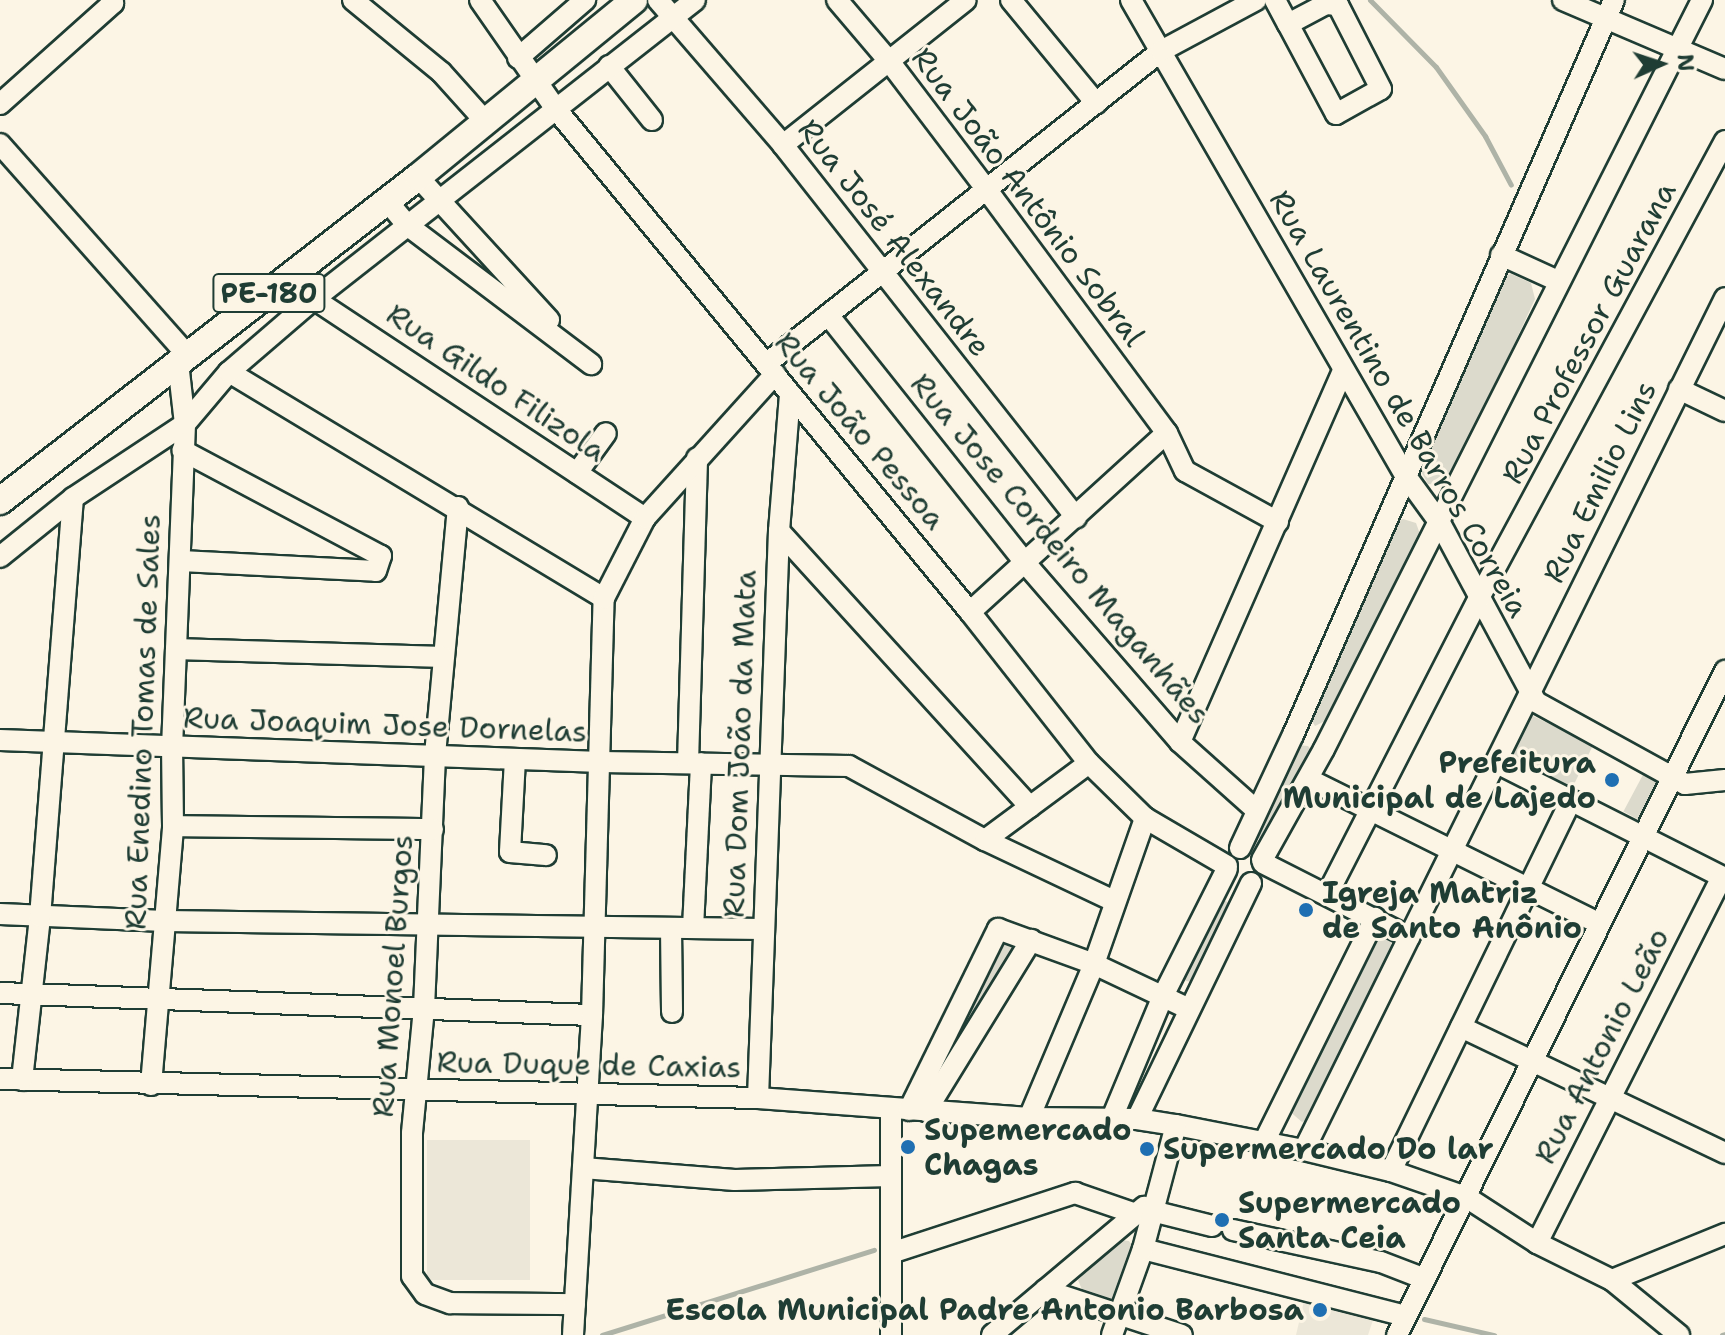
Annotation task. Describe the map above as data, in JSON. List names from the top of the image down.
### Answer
{
  "streets": {
    "main road": ["PE-180"],
    "street": [
      "Rua João Antônio Sobral",
      "Rua José Alexandre",
      "Rua Professor Guarana",
      "Rua Gildo Filizola",
      "Rua Laurentino de Barros Correia",
      "Rua João Pessoa",
      "Rua Emilio Lins",
      "Rua Jose Cordeiro Maganhães",
      "Rua Enedino Tomas de Sales",
      "Rua Joaquim Jose Dornelas",
      "Rua Dom João da Mata",
      "Rua Monoel Burgos",
      "Rua Antonio Leão",
      "Rua Duque de Caxias"
    ]
  },
  "crossings": [
    ["PE-180", "Rua João Pessoa"],
    ["PE-180", "Rua Enedino Tomas de Sales"],
    ["Rua Professor Guarana", "Rua Laurentino de Barros Correia"],
    ["Rua Laurentino de Barros Correia", "Rua Emilio Lins"],
    ["Rua João Pessoa", "Rua Dom João da Mata"],
    ["Rua Emilio Lins", "Rua Duque de Caxias"],
    ["Rua Enedino Tomas de Sales", "Rua Joaquim Jose Dornelas"],
    ["Rua Enedino Tomas de Sales", "Rua Duque de Caxias"],
    ["Rua Joaquim Jose Dornelas", "Rua Dom João da Mata"],
    ["Rua Joaquim Jose Dornelas", "Rua Monoel Burgos"],
    ["Rua Dom João da Mata", "Rua Duque de Caxias"],
    ["Rua Monoel Burgos", "Rua Duque de Caxias"],
    ["Rua Antonio Leão", "Rua Duque de Caxias"]
  ],
  "places": [
    "Prefeitura Municipal de Lajedo",
    "Igreja Matriz de Santo Anônio",
    "Supemercado Chagas",
    "Supermercado Do lar",
    "Supermercado Santa Ceia",
    "Escola Municipal Padre Antonio Barbosa"
  ],
  "north": "right"
}
